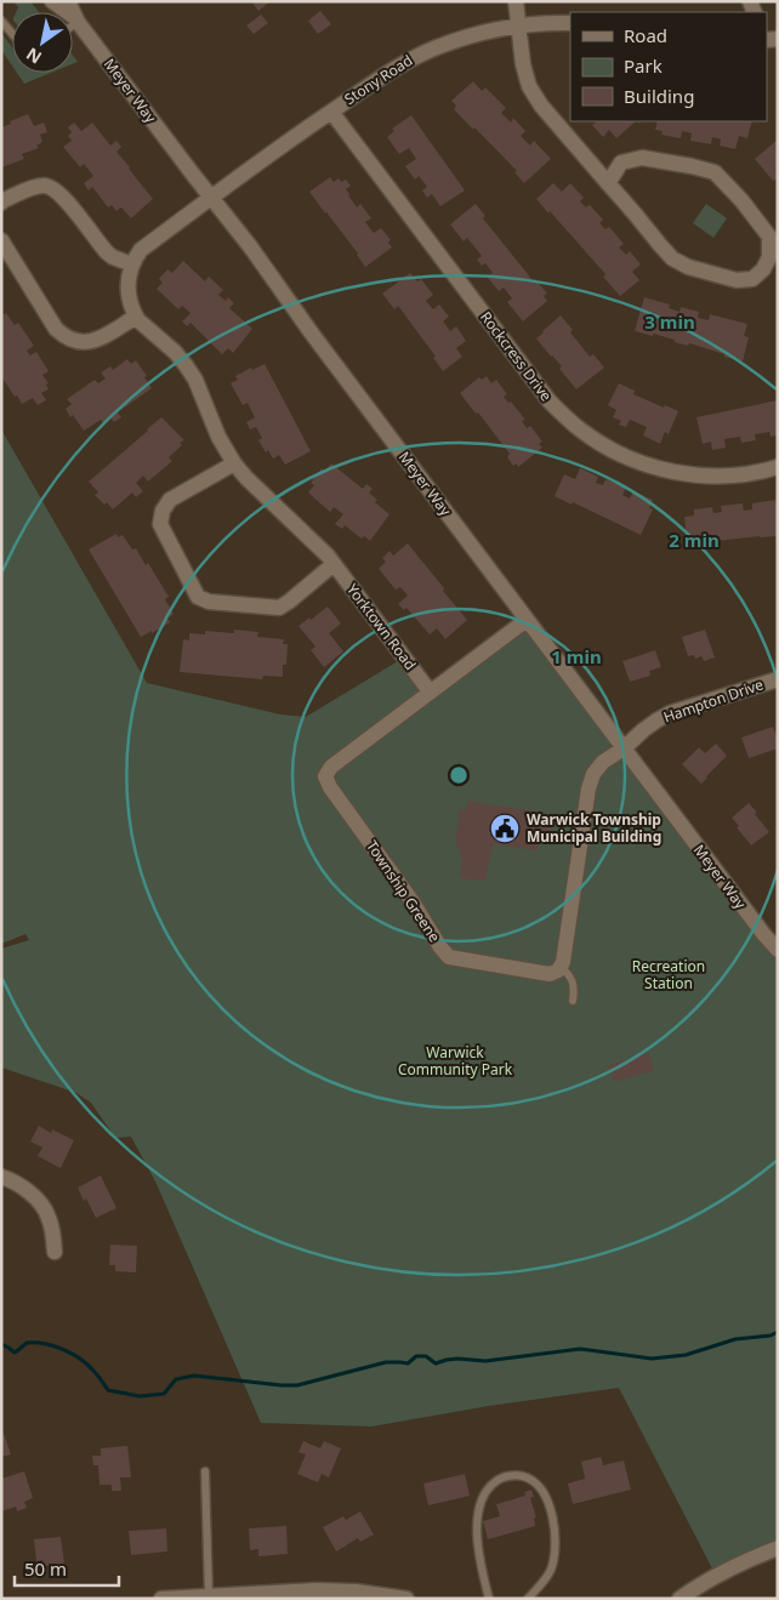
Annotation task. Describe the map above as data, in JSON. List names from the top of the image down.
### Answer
{
  "streets": {
    "street": [
      "Stony Road",
      "Meyer Way",
      "Rockcress Drive",
      "Yorktown Road",
      "Hampton Drive",
      "Township Greene"
    ]
  },
  "crossings": [
    ["Stony Road", "Meyer Way"],
    ["Stony Road", "Rockcress Drive"],
    ["Meyer Way", "Hampton Drive"],
    ["Meyer Way", "Township Greene"],
    ["Yorktown Road", "Township Greene"]
  ],
  "parks": ["Recreation Station", "Warwick Community Park"],
  "places": {
    "public building": ["Warwick Township Municipal Building"]
  },
  "legend": ["Road", "Park", "Building"],
  "scale_bar": "50 m",
  "north": "bottom left",
  "rings": ["3 min", "2 min", "1 min"]
}
